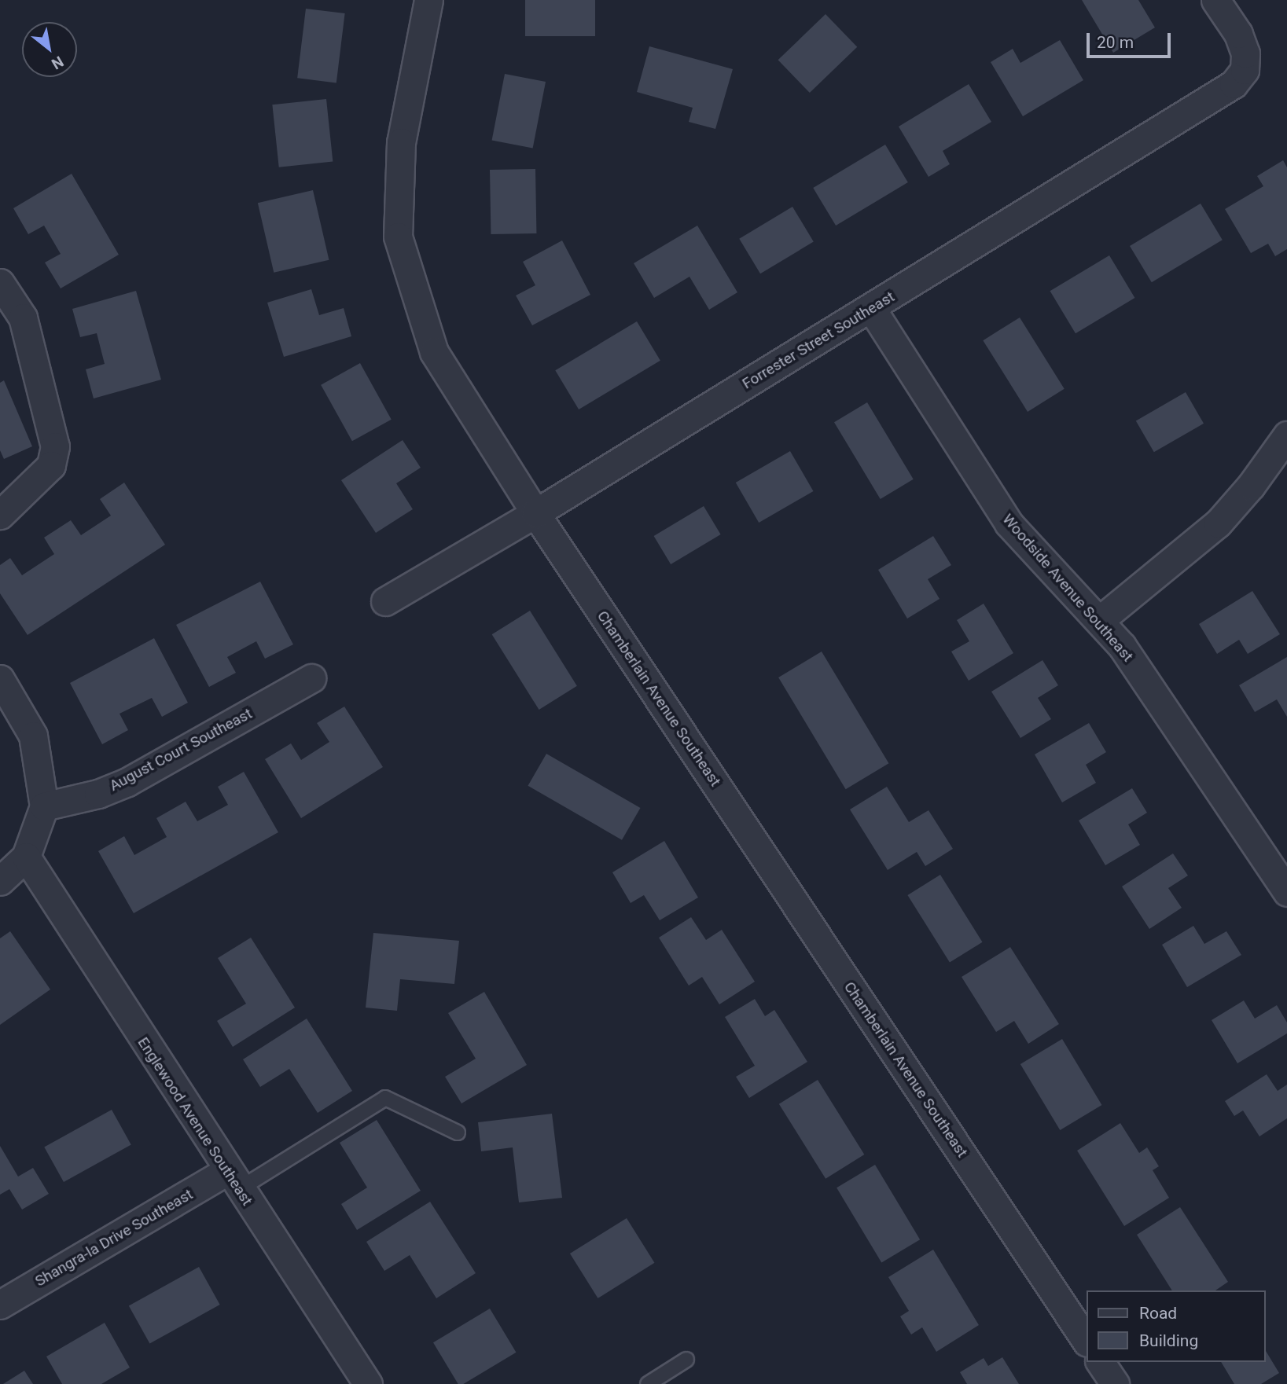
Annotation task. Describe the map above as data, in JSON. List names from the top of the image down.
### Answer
{
  "streets": {
    "street": [
      "Forrester Street Southeast",
      "Woodside Avenue Southeast",
      "Chamberlain Avenue Southeast",
      "August Court Southeast",
      "Englewood Avenue Southeast",
      "Shangra-la Drive Southeast"
    ]
  },
  "crossings": [
    ["Forrester Street Southeast", "Woodside Avenue Southeast"],
    ["Forrester Street Southeast", "Chamberlain Avenue Southeast"],
    ["Englewood Avenue Southeast", "Shangra-la Drive Southeast"]
  ],
  "legend": ["Road", "Building"],
  "scale_bar": "20 m",
  "north": "bottom right"
}
